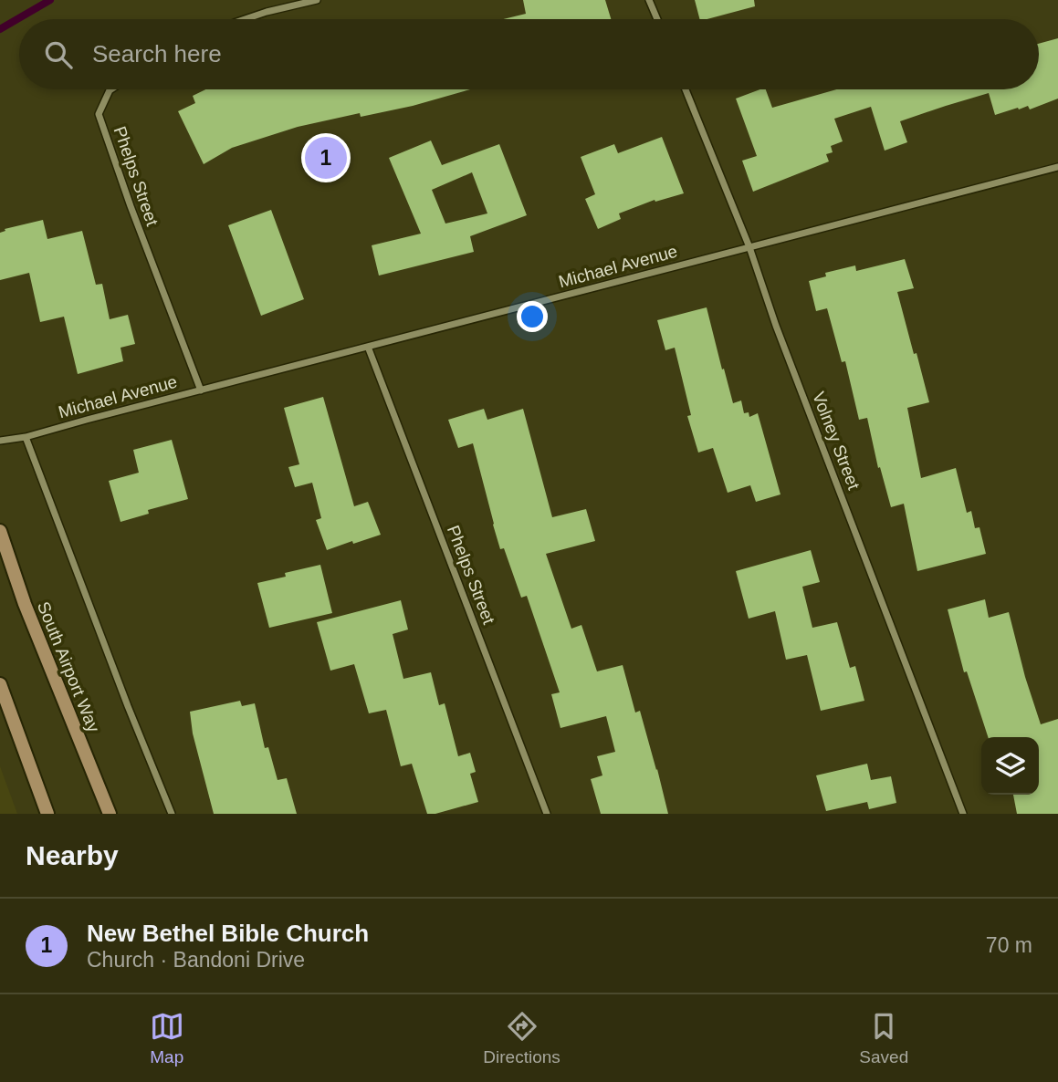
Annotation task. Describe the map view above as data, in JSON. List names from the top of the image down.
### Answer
{
  "streets": {
    "main road": ["South Airport Way"],
    "street": ["Phelps Street", "Michael Avenue", "Volney Street"]
  },
  "crossings": [
    ["Phelps Street", "Michael Avenue"],
    ["Michael Avenue", "Volney Street"]
  ],
  "page": {
    "search": "Search here",
    "pins": "1",
    "heading": "Nearby",
    "list": [
      {
        "mark": "1",
        "name": "New Bethel Bible Church",
        "note": "Church · Bandoni Drive",
        "value": "70 m"
      }
    ],
    "nav": ["Map", "Directions", "Saved"]
  }
}
